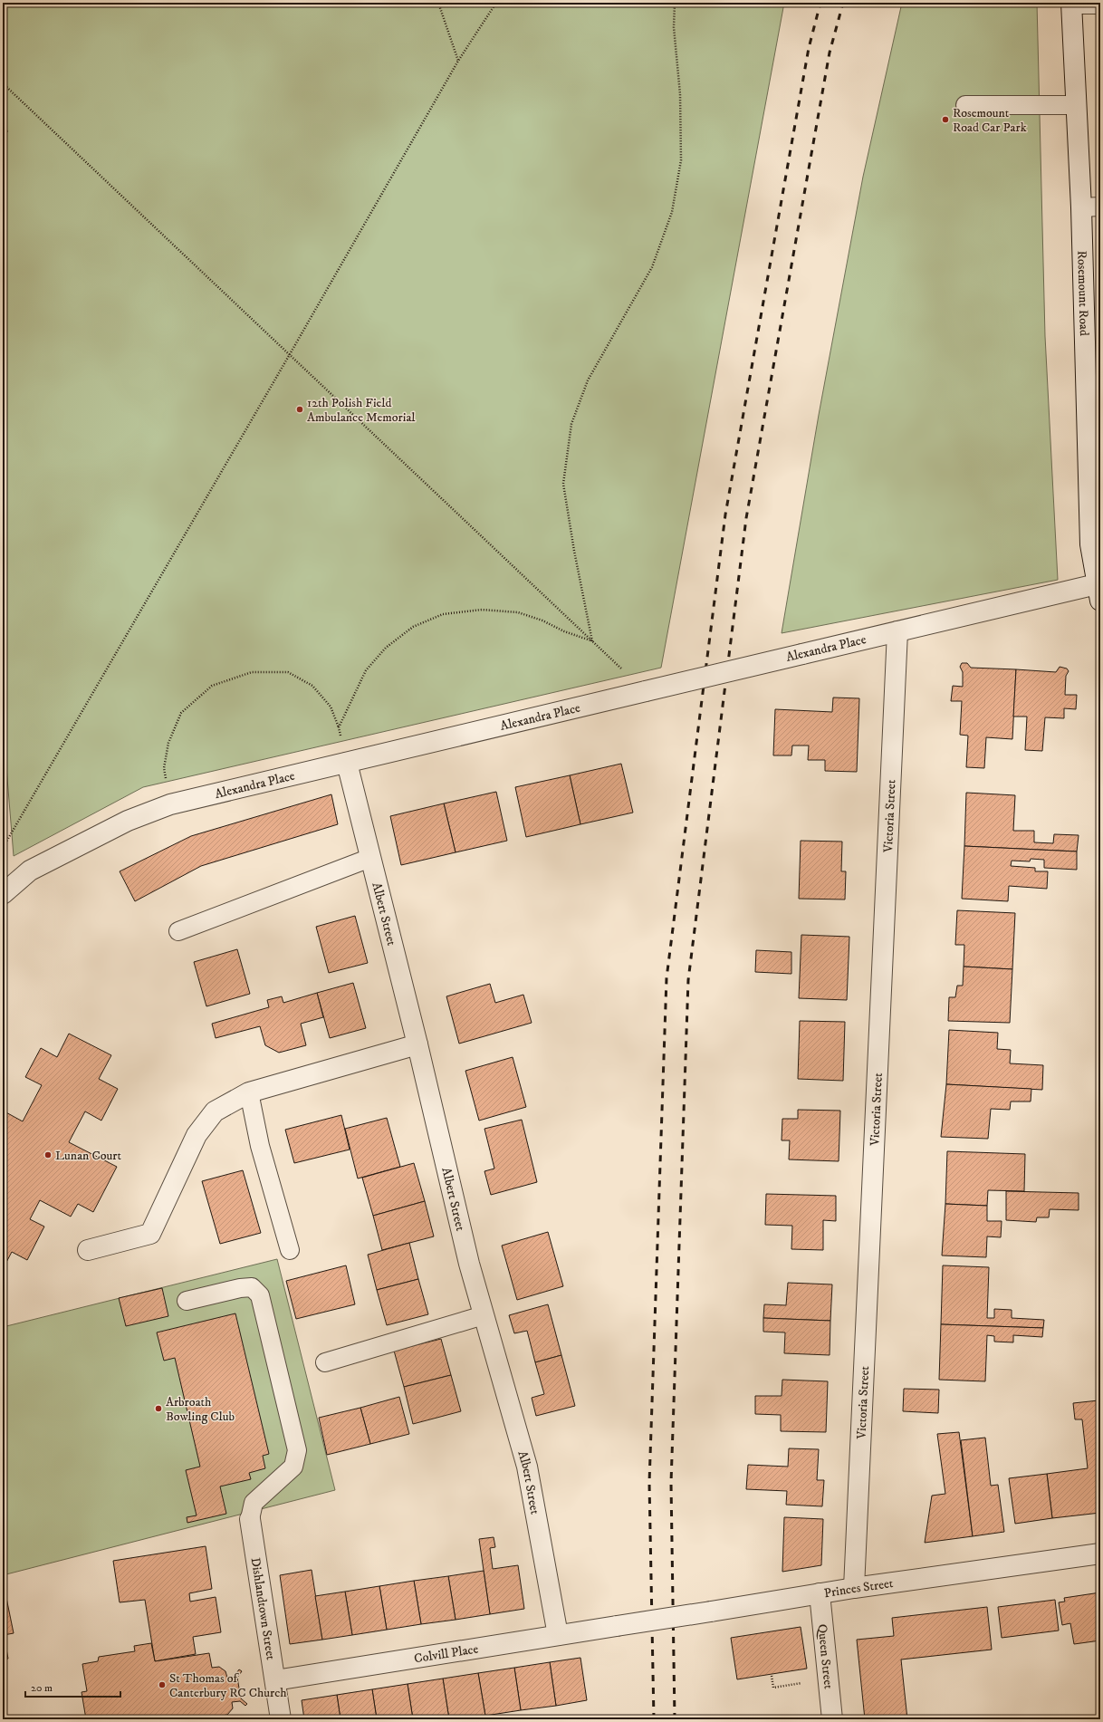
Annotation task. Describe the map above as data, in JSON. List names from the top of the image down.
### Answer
{
  "streets": {
    "street": [
      "Rosemount Road",
      "Alexandra Place",
      "Victoria Street",
      "Albert Street",
      "Princes Street",
      "Dishlandtown Street",
      "Colvill Place",
      "Queen Street"
    ]
  },
  "crossings": [
    ["Rosemount Road", "Alexandra Place"],
    ["Alexandra Place", "Victoria Street"],
    ["Alexandra Place", "Albert Street"],
    ["Victoria Street", "Princes Street"],
    ["Albert Street", "Colvill Place"],
    ["Princes Street", "Colvill Place"],
    ["Princes Street", "Queen Street"],
    ["Dishlandtown Street", "Colvill Place"]
  ],
  "places": [
    "Rosemount Road Car Park",
    "12th Polish Field Ambulance Memorial",
    "Lunan Court",
    "Arbroath Bowling Club",
    "St Thomas of Canterbury RC Church"
  ],
  "scale_bar": "20 m"
}
